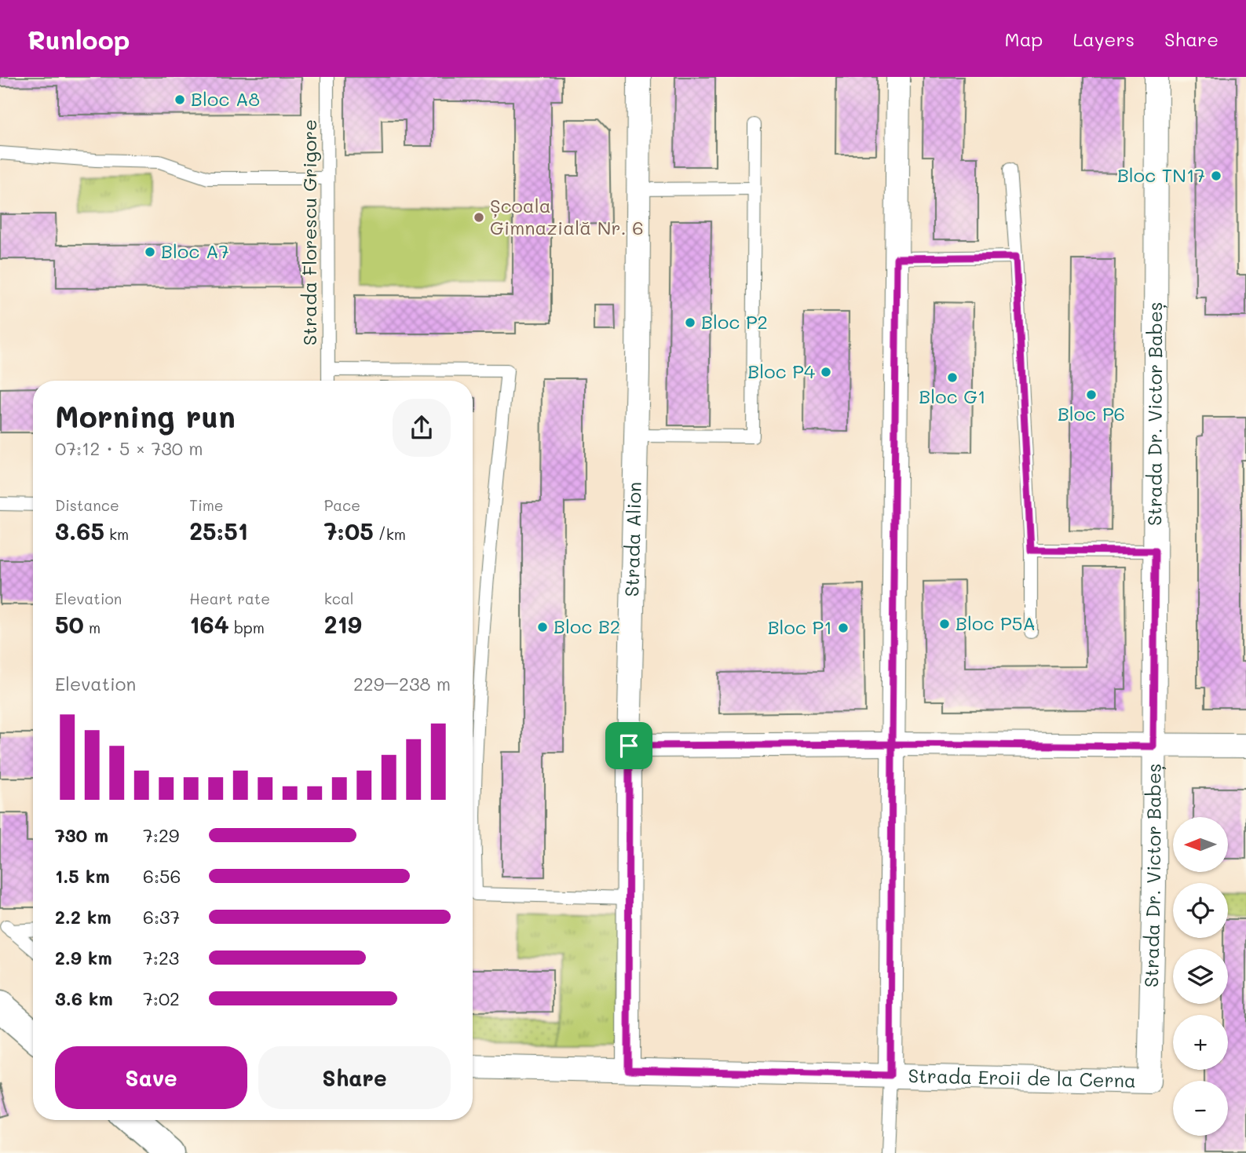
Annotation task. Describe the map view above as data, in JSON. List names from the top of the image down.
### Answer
{
  "streets": {
    "street": ["Strada Dr. Victor Babeș", "Strada Alion", "Strada Eroii de la Cerna"],
    "lane": ["Strada Florescu Grigore"]
  },
  "crossings": [
    ["Strada Dr. Victor Babeș", "Strada Eroii de la Cerna"],
    ["Strada Alion", "Strada Eroii de la Cerna"]
  ],
  "places": [
    "Bloc A8",
    "Bloc TN17",
    "Școala Gimnazială Nr. 6",
    "Bloc A7",
    "Bloc P2",
    "Bloc P4",
    "Bloc G1",
    "Bloc P6",
    "Bloc P5A",
    "Bloc B2",
    "Bloc P1"
  ],
  "north": "left",
  "page": {
    "header": "Runloop",
    "nav": ["Map", "Layers", "Share"],
    "heading": ["Morning run", "07:12 · 5 × 730 m"],
    "stats": [
      ["Distance", "3.65 km"],
      ["Time", "25:51"],
      ["Pace", "7:05 /km"],
      ["Elevation", "50 m"],
      ["Heart rate", "164 bpm"],
      ["kcal", "219"]
    ],
    "chart": ["Elevation", "229–238 m"],
    "list": [
      {
        "name": "730 m",
        "note": "7:29"
      },
      {
        "name": "1.5 km",
        "note": "6:56"
      },
      {
        "name": "2.2 km",
        "note": "6:37"
      },
      {
        "name": "2.9 km",
        "note": "7:23"
      },
      {
        "name": "3.6 km",
        "note": "7:02"
      }
    ],
    "map_buttons": ["+", "−"],
    "buttons": ["Save", "Share"]
  }
}
